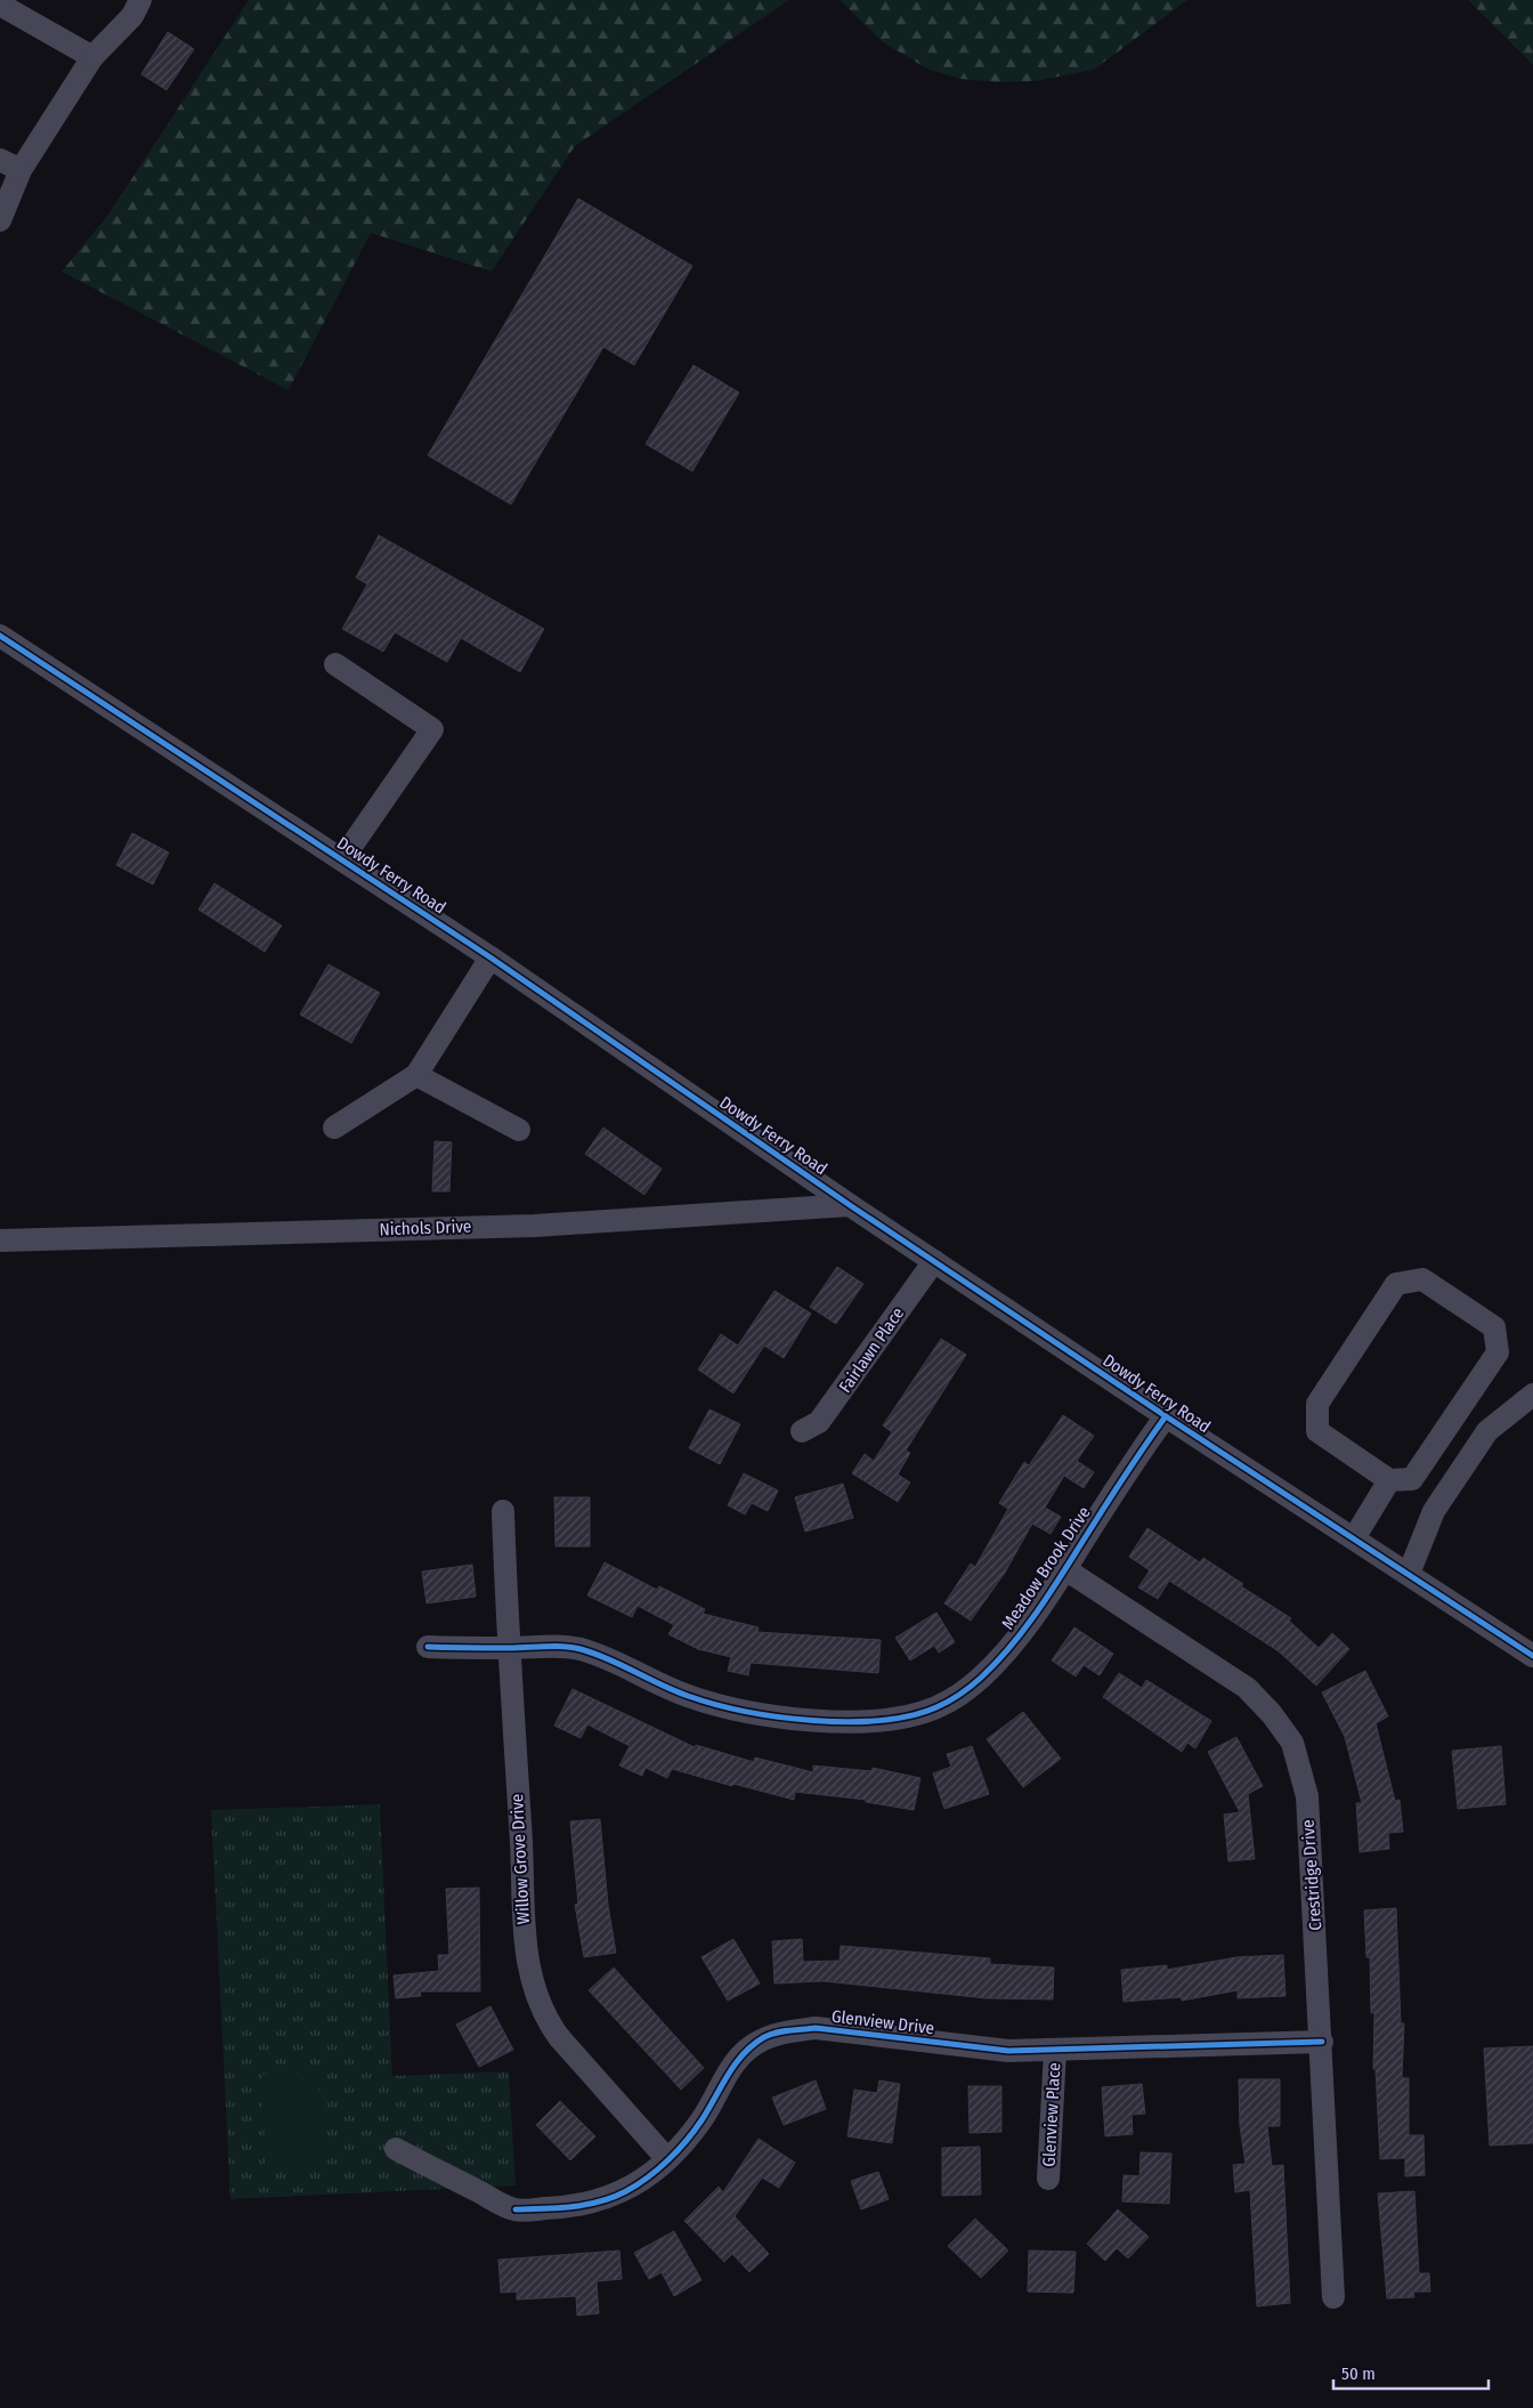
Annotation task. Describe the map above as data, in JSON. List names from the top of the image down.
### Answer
{
  "streets": {
    "street": [
      "Dowdy Ferry Road",
      "Nichols Drive",
      "Fairlawn Place",
      "Meadow Brook Drive",
      "Willow Grove Drive",
      "Crestridge Drive",
      "Glenview Drive",
      "Glenview Place"
    ]
  },
  "crossings": [
    ["Dowdy Ferry Road", "Nichols Drive"],
    ["Dowdy Ferry Road", "Fairlawn Place"],
    ["Dowdy Ferry Road", "Meadow Brook Drive"],
    ["Meadow Brook Drive", "Willow Grove Drive"],
    ["Meadow Brook Drive", "Crestridge Drive"],
    ["Willow Grove Drive", "Glenview Drive"],
    ["Crestridge Drive", "Glenview Drive"],
    ["Glenview Drive", "Glenview Place"]
  ],
  "scale_bar": "50 m"
}
